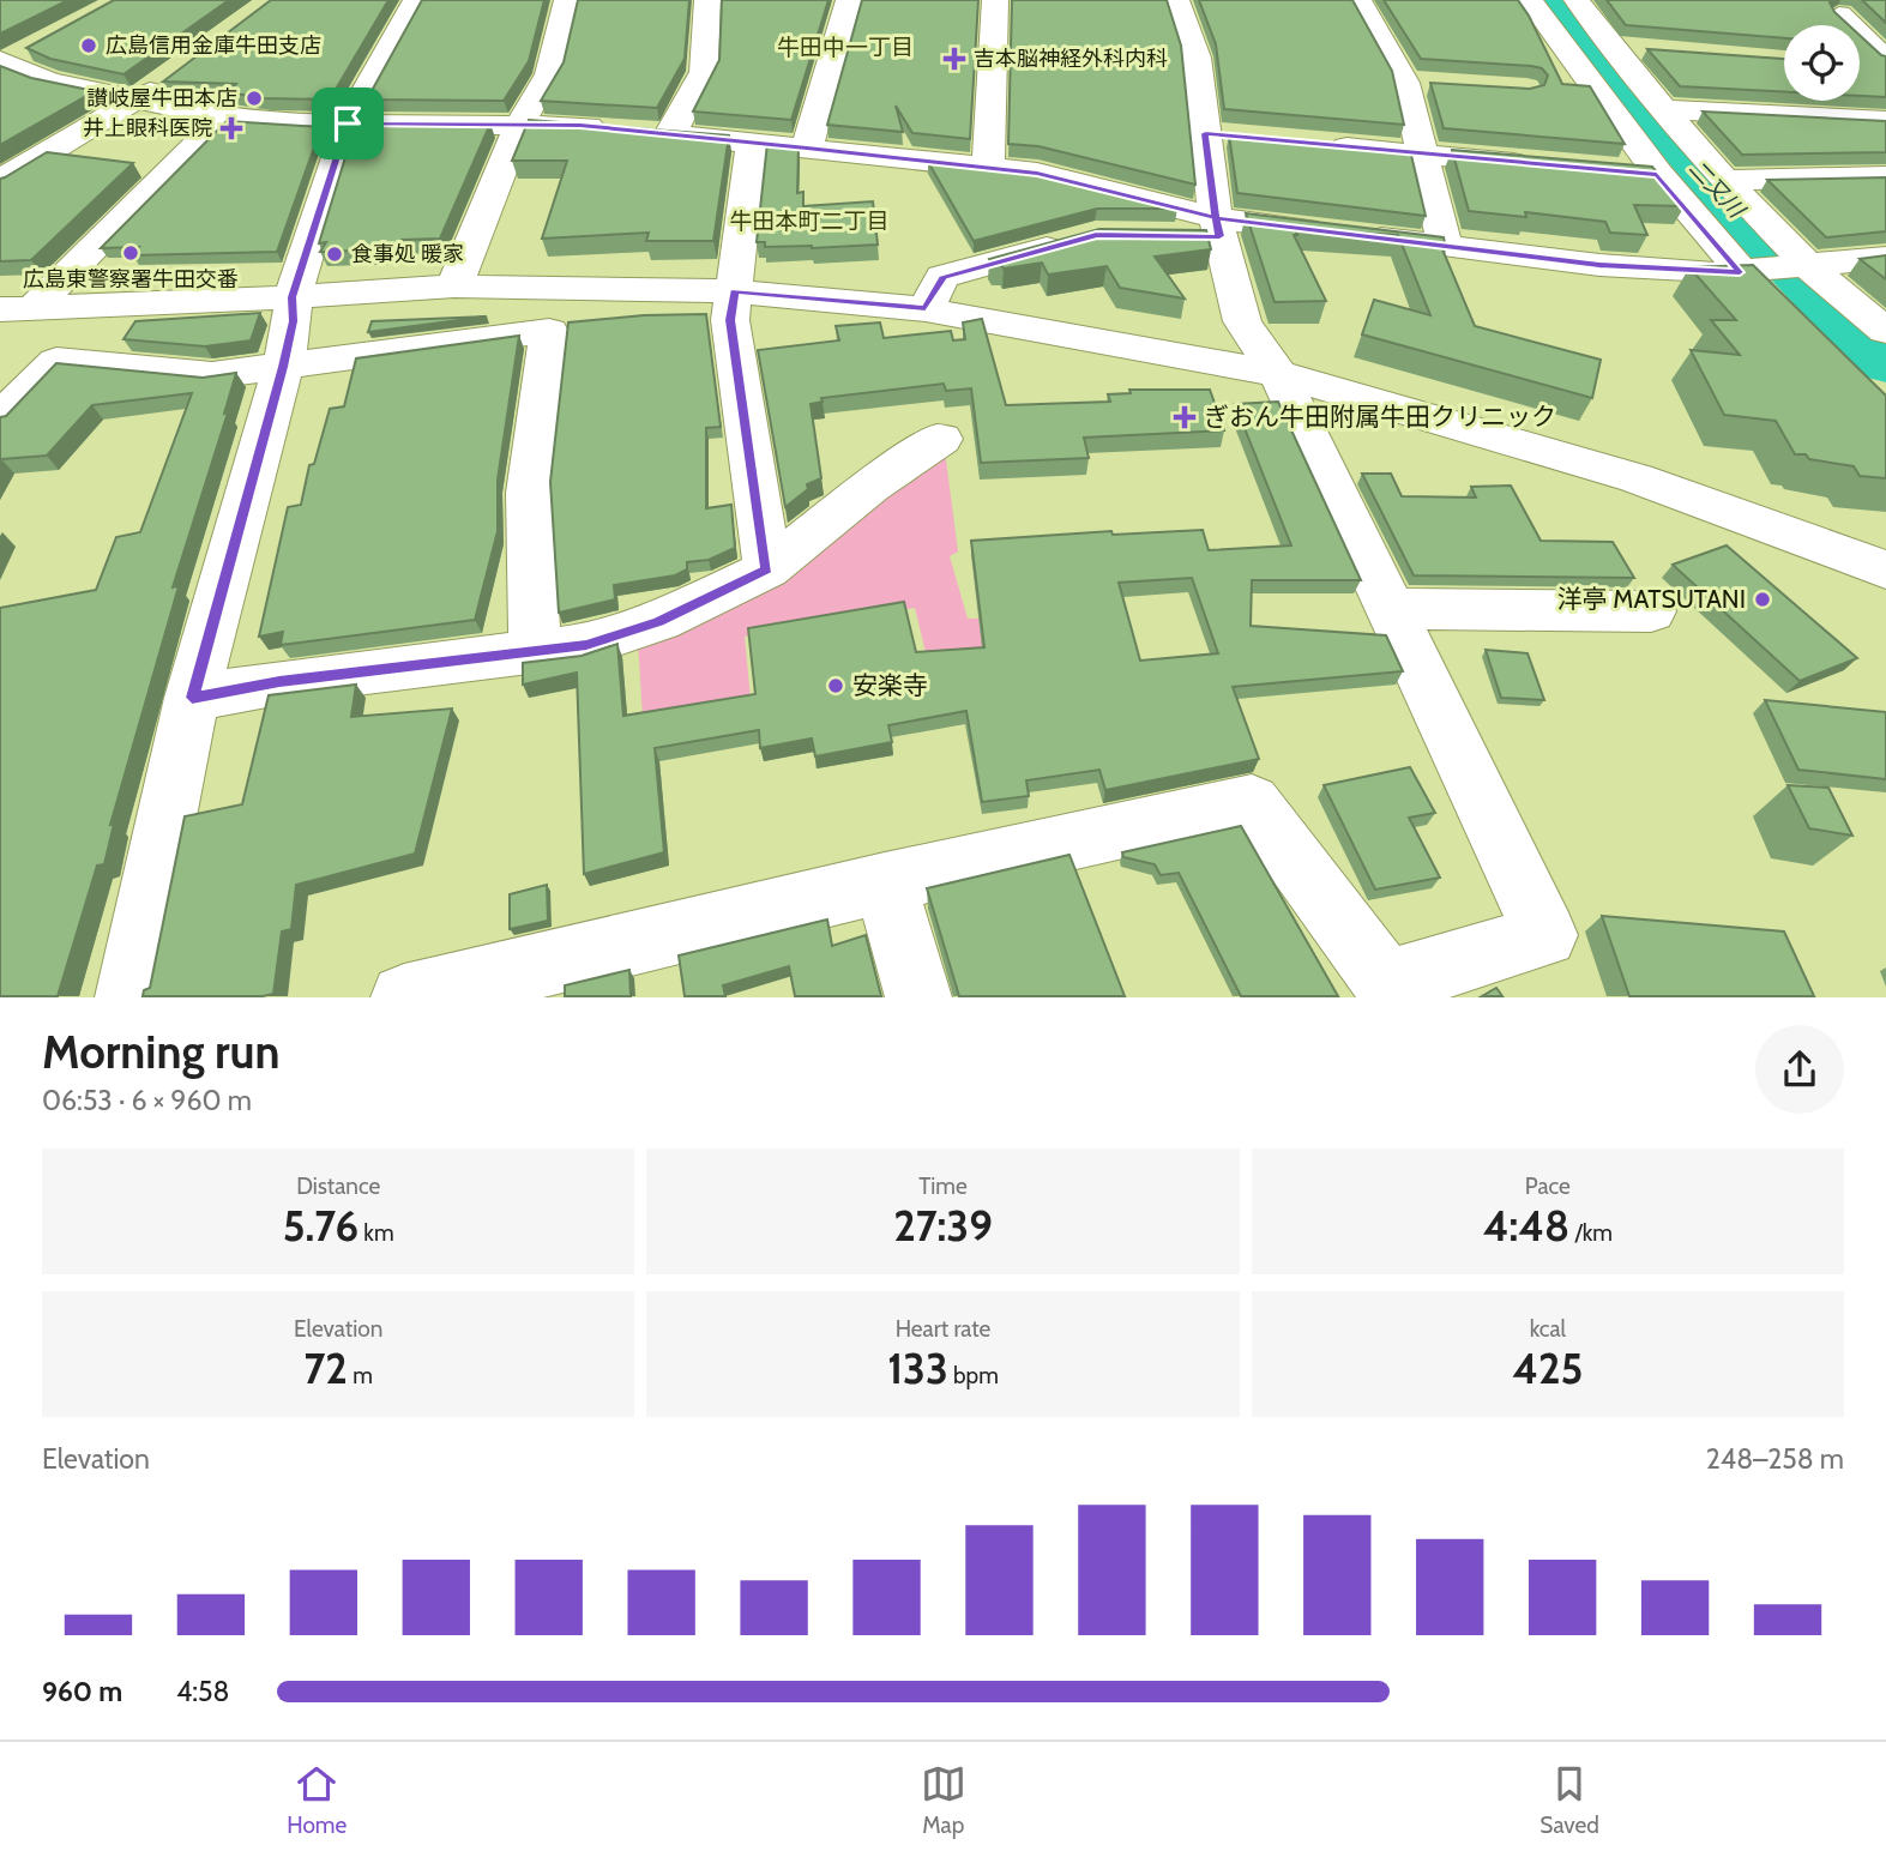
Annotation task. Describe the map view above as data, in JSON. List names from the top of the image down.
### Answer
{
  "districts": ["牛田中一丁目", "牛田本町二丁目"],
  "water": ["二又川"],
  "places": {
    "other": [
      "広島信用金庫牛田支店",
      "讃岐屋牛田本店",
      "広島東警察署牛田交番",
      "食事処 暖家",
      "洋亭 MATSUTANI",
      "安楽寺"
    ],
    "health": ["吉本脳神経外科内科", "井上眼科医院", "ぎおん牛田附属牛田クリニック"]
  },
  "page": {
    "heading": ["Morning run", "06:53 · 6 × 960 m"],
    "stats": [
      ["Distance", "5.76 km"],
      ["Time", "27:39"],
      ["Pace", "4:48 /km"],
      ["Elevation", "72 m"],
      ["Heart rate", "133 bpm"],
      ["kcal", "425"]
    ],
    "chart": ["Elevation", "248–258 m"],
    "list": [
      {
        "name": "960 m",
        "note": "4:58"
      }
    ],
    "tabs": ["Home", "Map", "Saved"]
  }
}
